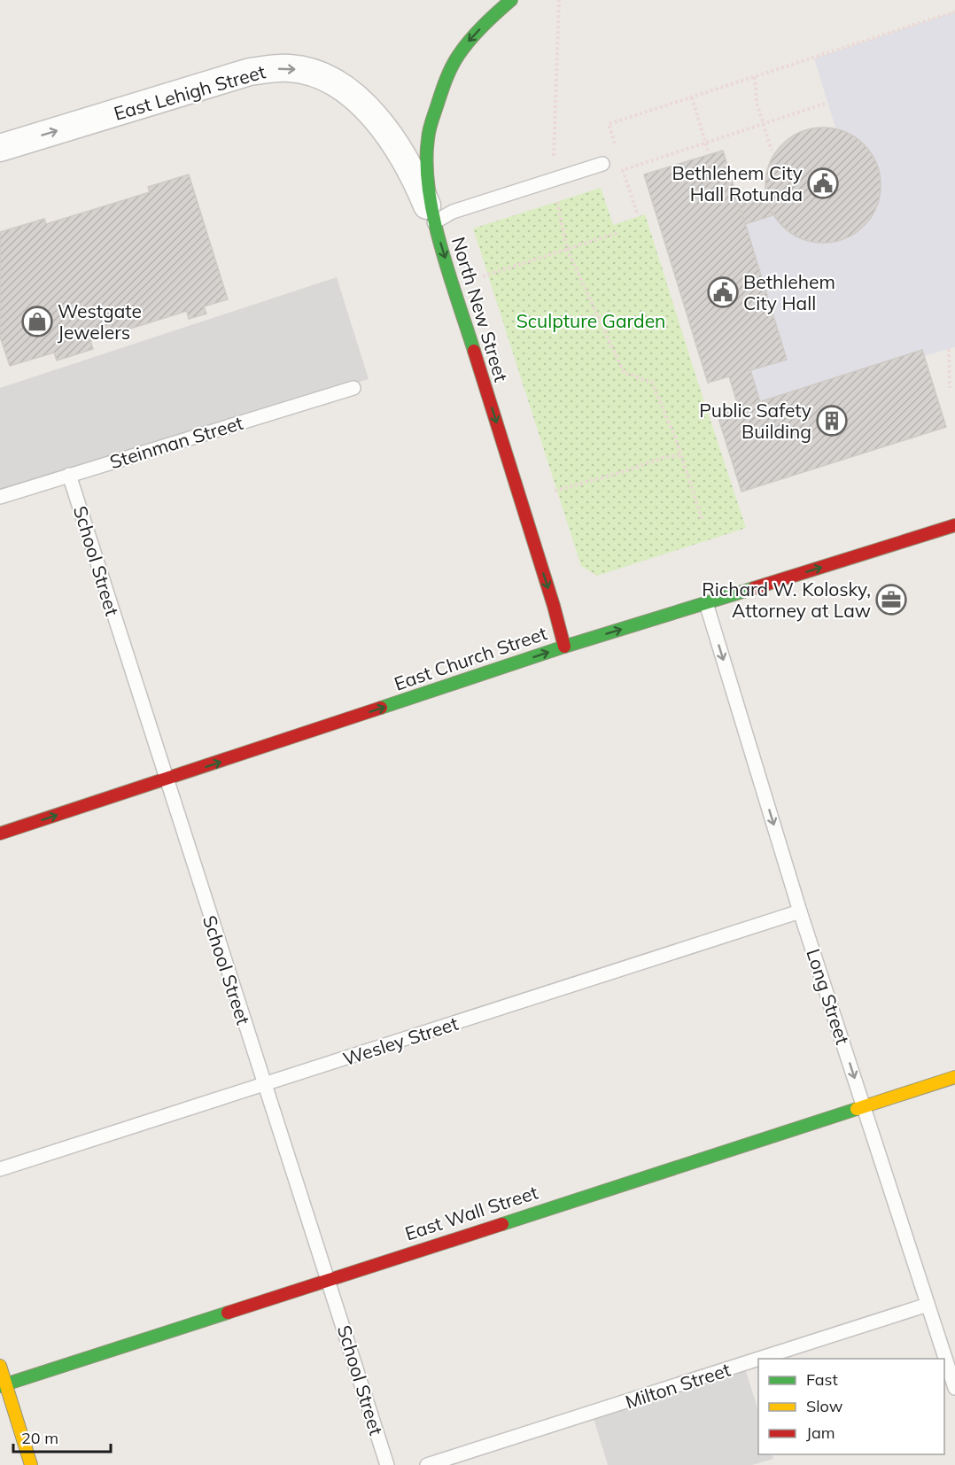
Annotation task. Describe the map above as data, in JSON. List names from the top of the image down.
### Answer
{
  "streets": {
    "street": [
      "East Lehigh Street",
      "North New Street",
      "East Church Street",
      "East Wall Street"
    ],
    "lane": [
      "Steinman Street",
      "School Street",
      "Long Street",
      "Wesley Street",
      "Milton Street"
    ]
  },
  "crossings": [
    ["East Lehigh Street", "North New Street"],
    ["North New Street", "East Church Street"],
    ["Steinman Street", "School Street"],
    ["School Street", "East Church Street"],
    ["School Street", "Wesley Street"],
    ["School Street", "East Wall Street"],
    ["East Church Street", "Long Street"],
    ["Long Street", "Wesley Street"],
    ["Long Street", "East Wall Street"],
    ["Long Street", "Milton Street"]
  ],
  "one_way": [
    "East Lehigh Street",
    "North New Street",
    "East Church Street",
    "Long Street"
  ],
  "parks": ["Sculpture Garden"],
  "places": {
    "public building": ["Bethlehem City Hall Rotunda", "Bethlehem City Hall"],
    "shop": ["Westgate Jewelers"],
    "building": ["Public Safety Building"],
    "office": ["Richard W. Kolosky, Attorney at Law"]
  },
  "legend": ["Fast", "Slow", "Jam"],
  "scale_bar": "20 m"
}
